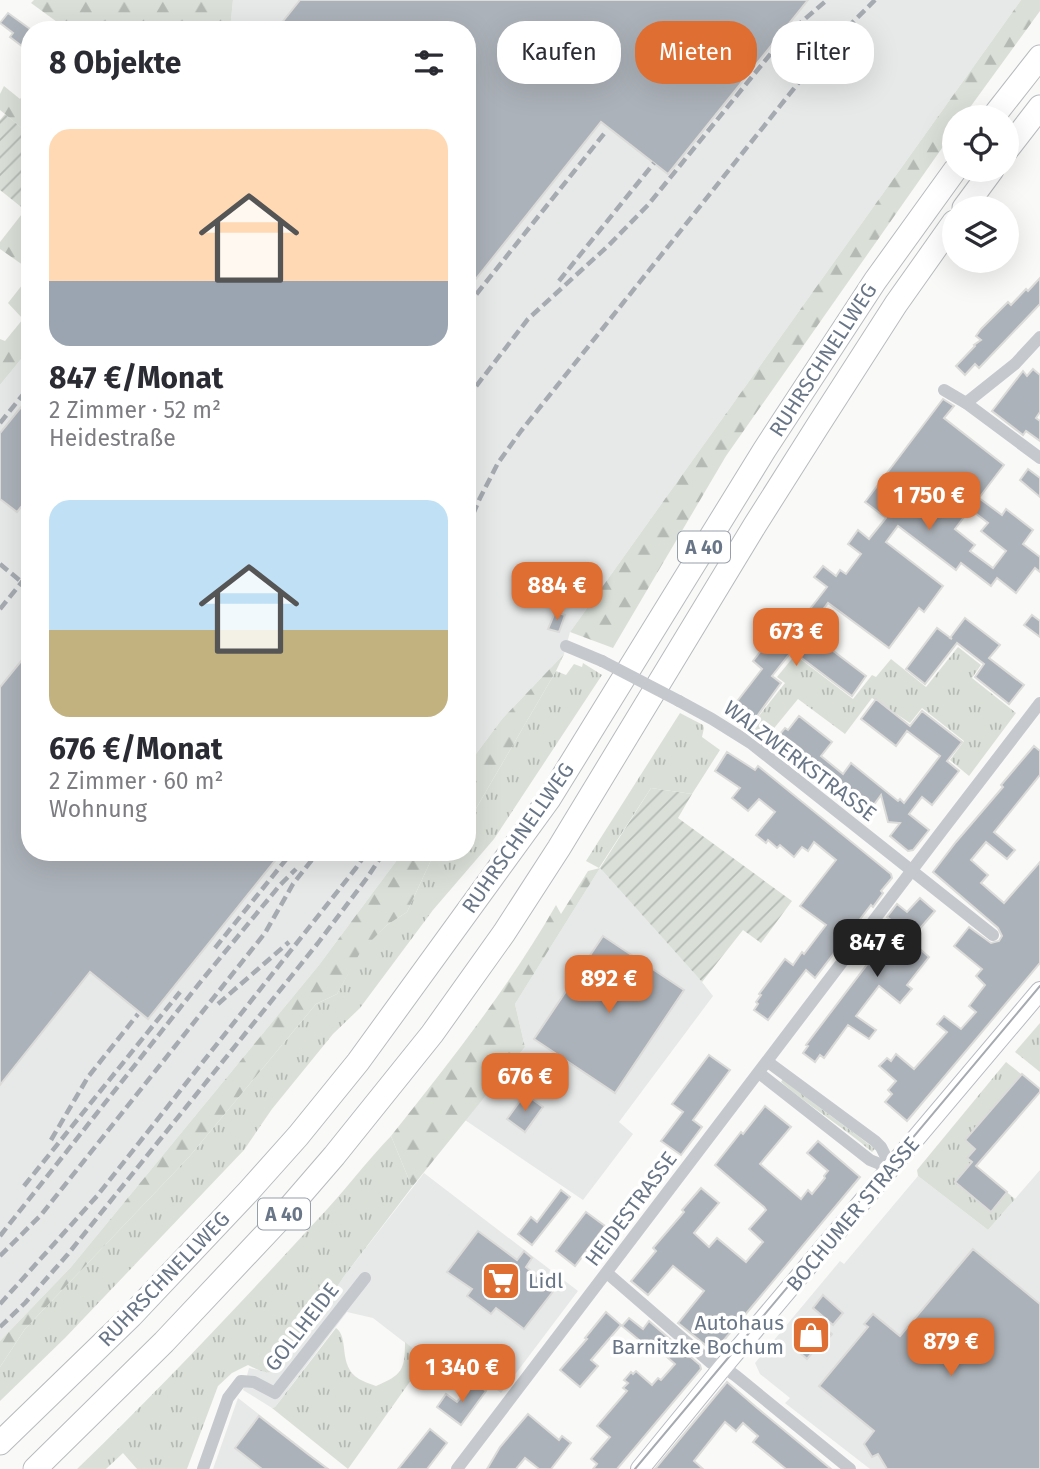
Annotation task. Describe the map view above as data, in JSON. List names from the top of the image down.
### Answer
{
  "streets": {
    "highway": ["RUHRSCHNELLWEG", "A 40"],
    "main road": ["BOCHUMER STRASSE"],
    "street": ["WALZWERKSTRASSE", "HEIDESTRASSE", "GOLLHEIDE"]
  },
  "crossings": [
    ["WALZWERKSTRASSE", "HEIDESTRASSE"]
  ],
  "places": {
    "supermarket": ["Lidl"],
    "shop": ["Autohaus Barnitzke Bochum"]
  },
  "page": {
    "chip": ["Kaufen", "Mieten", "Filter"],
    "heading": "8 Objekte",
    "list": [
      {
        "name": "847 €/Monat",
        "note": "2 Zimmer · 52 m² · Heidestraße"
      },
      {
        "name": "676 €/Monat",
        "note": "2 Zimmer · 60 m² · Wohnung"
      }
    ],
    "price": [
      "1 750 €",
      "884 €",
      "673 €",
      "847 €",
      "892 €",
      "676 €",
      "879 €",
      "1 340 €"
    ]
  }
}
